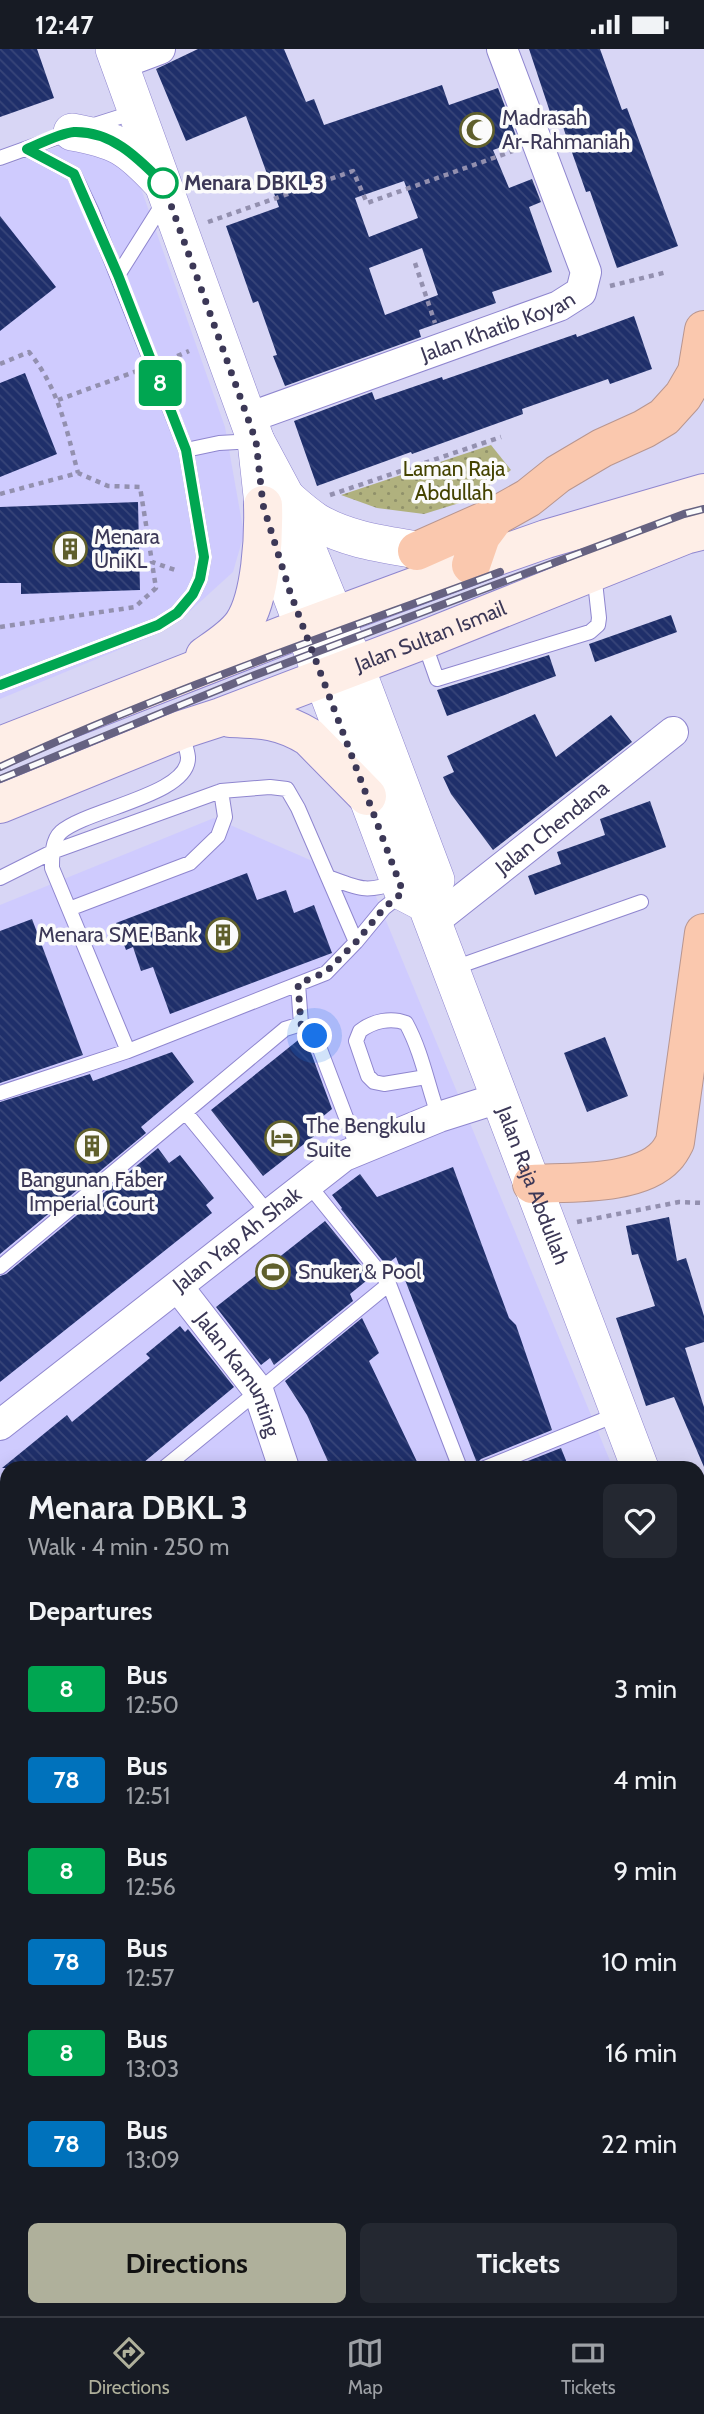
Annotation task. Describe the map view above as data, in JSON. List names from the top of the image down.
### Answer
{
  "streets": {
    "main road": ["Jalan Sultan Ismail"],
    "street": [
      "Jalan Khatib Koyan",
      "Jalan Chendana",
      "Jalan Raja Abdullah",
      "Jalan Yap Ah Shak",
      "Jalan Kamunting"
    ]
  },
  "crossings": [
    ["Jalan Khatib Koyan", "Jalan Raja Abdullah"],
    ["Jalan Sultan Ismail", "Jalan Raja Abdullah"],
    ["Jalan Chendana", "Jalan Raja Abdullah"],
    ["Jalan Raja Abdullah", "Jalan Yap Ah Shak"],
    ["Jalan Yap Ah Shak", "Jalan Kamunting"]
  ],
  "parks": ["Laman Raja Abdullah"],
  "places": {
    "mosque": ["Madrasah Ar-Rahmaniah"],
    "other": ["Menara DBKL 3"],
    "building": ["Menara UniKL", "Menara SME Bank", "Bangunan Faber Imperial Court"],
    "hotel": ["The Bengkulu Suite"],
    "sports": ["Snuker & Pool"]
  },
  "lines": ["bus line 8"],
  "page": {
    "status": "12:47",
    "on_map": "8",
    "heading": [
      ["Menara DBKL 3", "Walk · 4 min · 250 m"],
      "Departures"
    ],
    "list": [
      {
        "mark": "8",
        "name": "Bus",
        "note": "12:50",
        "value": "3 min"
      },
      {
        "mark": "78",
        "name": "Bus",
        "note": "12:51",
        "value": "4 min"
      },
      {
        "mark": "8",
        "name": "Bus",
        "note": "12:56",
        "value": "9 min"
      },
      {
        "mark": "78",
        "name": "Bus",
        "note": "12:57",
        "value": "10 min"
      },
      {
        "mark": "8",
        "name": "Bus",
        "note": "13:03",
        "value": "16 min"
      },
      {
        "mark": "78",
        "name": "Bus",
        "note": "13:09",
        "value": "22 min"
      }
    ],
    "buttons": ["Directions", "Tickets"],
    "tabs": ["Directions", "Map", "Tickets"]
  }
}
